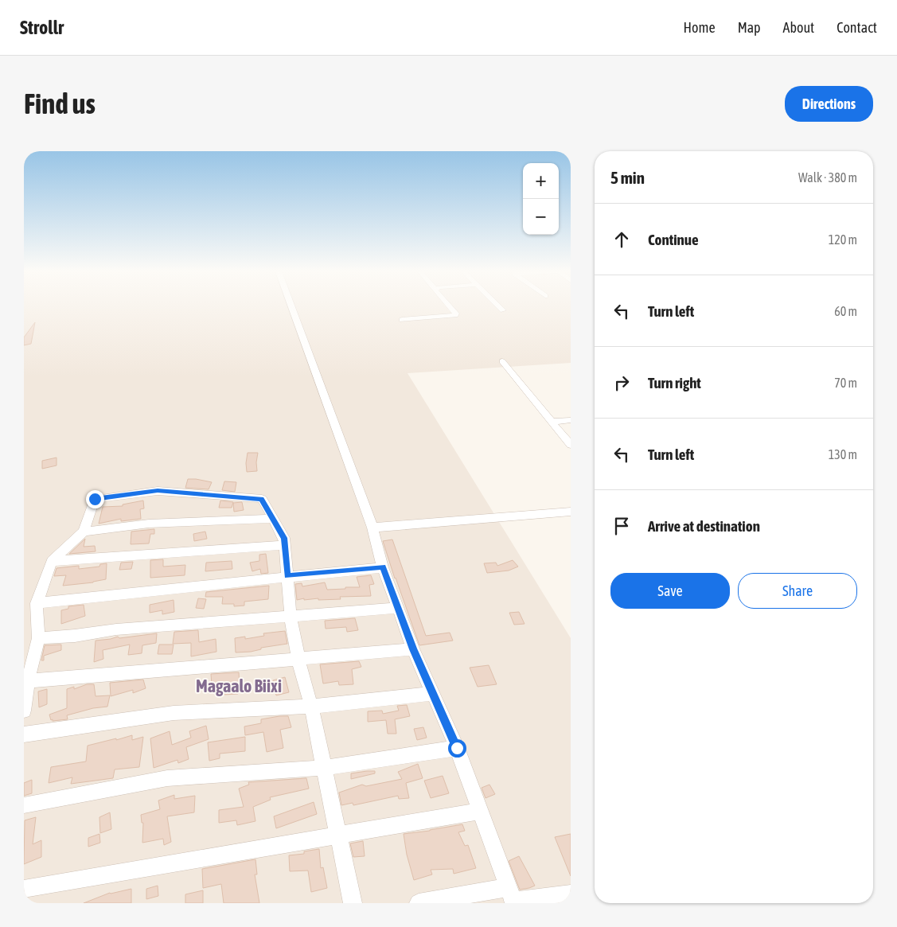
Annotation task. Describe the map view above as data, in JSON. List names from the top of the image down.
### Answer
{
  "districts": ["Magaalo Biixi"],
  "page": {
    "header": "Strollr",
    "nav": [
      "Home",
      "Map",
      "About",
      "Contact"
    ],
    "buttons": [
      "Directions",
      ["Save", "Share"]
    ],
    "title": "Find us",
    "heading": ["5 min", "Walk · 380 m"],
    "map_buttons": ["+", "−"],
    "list": [
      ["Continue", "120 m"],
      ["Turn left", "60 m"],
      ["Turn right", "70 m"],
      ["Turn left", "130 m"],
      "Arrive at destination"
    ]
  }
}
